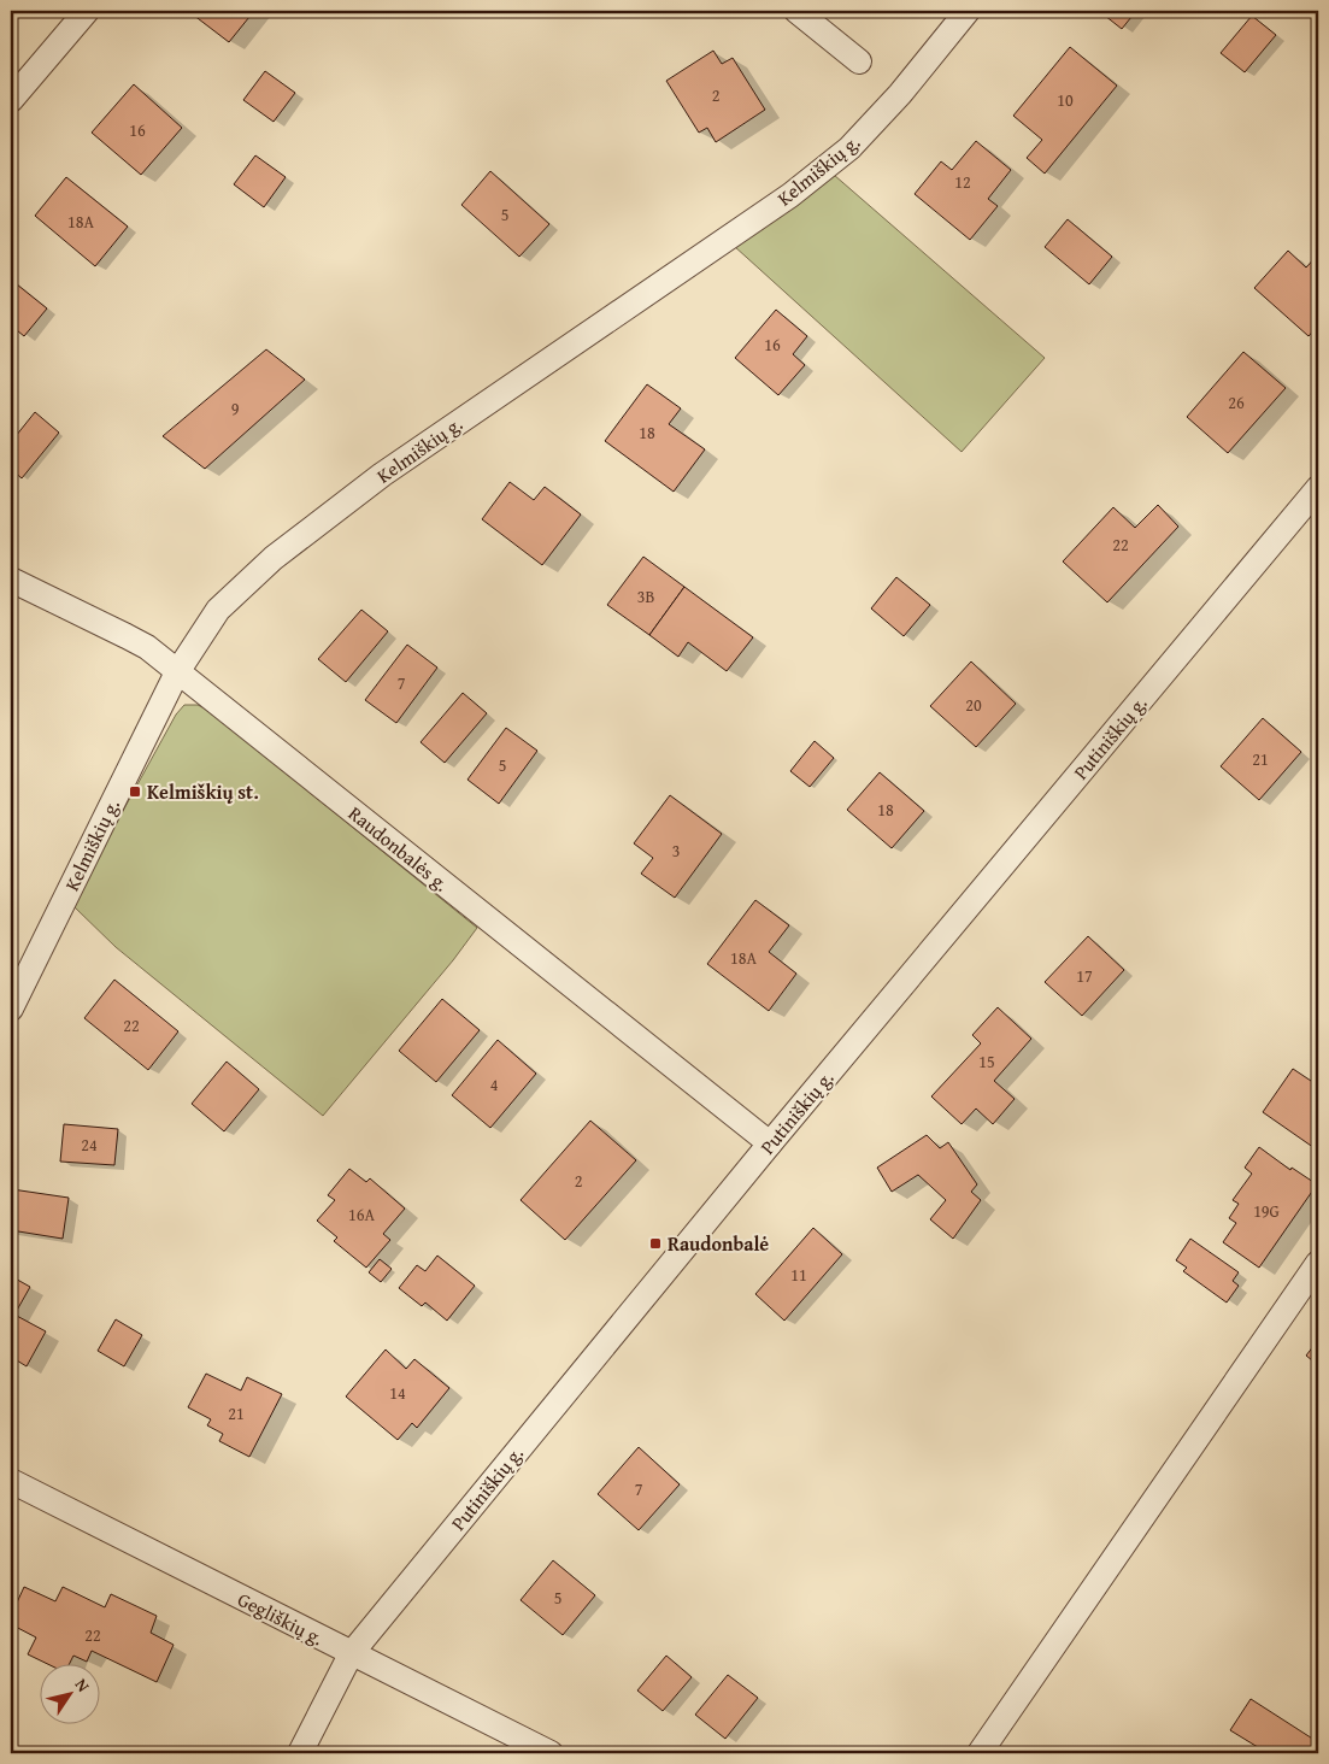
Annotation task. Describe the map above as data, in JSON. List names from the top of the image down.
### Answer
{
  "streets": {
    "street": [
      "Kelmiškių g.",
      "Putiniškių g.",
      "Raudonbalės g.",
      "Gegliškių g."
    ]
  },
  "crossings": [
    ["Kelmiškių g.", "Raudonbalės g."],
    ["Putiniškių g.", "Raudonbalės g."],
    ["Putiniškių g.", "Gegliškių g."]
  ],
  "places": {
    "transit": ["Kelmiškių st.", "Raudonbalė"]
  },
  "house_numbers": [
    "2",
    "10",
    "16",
    "12",
    "5",
    "18A",
    "16",
    "26",
    "9",
    "18",
    "22",
    "3B",
    "7",
    "20",
    "21",
    "5",
    "18",
    "3",
    "18A",
    "17",
    "22",
    "15",
    "4",
    "24",
    "2",
    "19G",
    "16A",
    "11",
    "14",
    "21",
    "7",
    "5",
    "22"
  ],
  "north": "top right"
}
